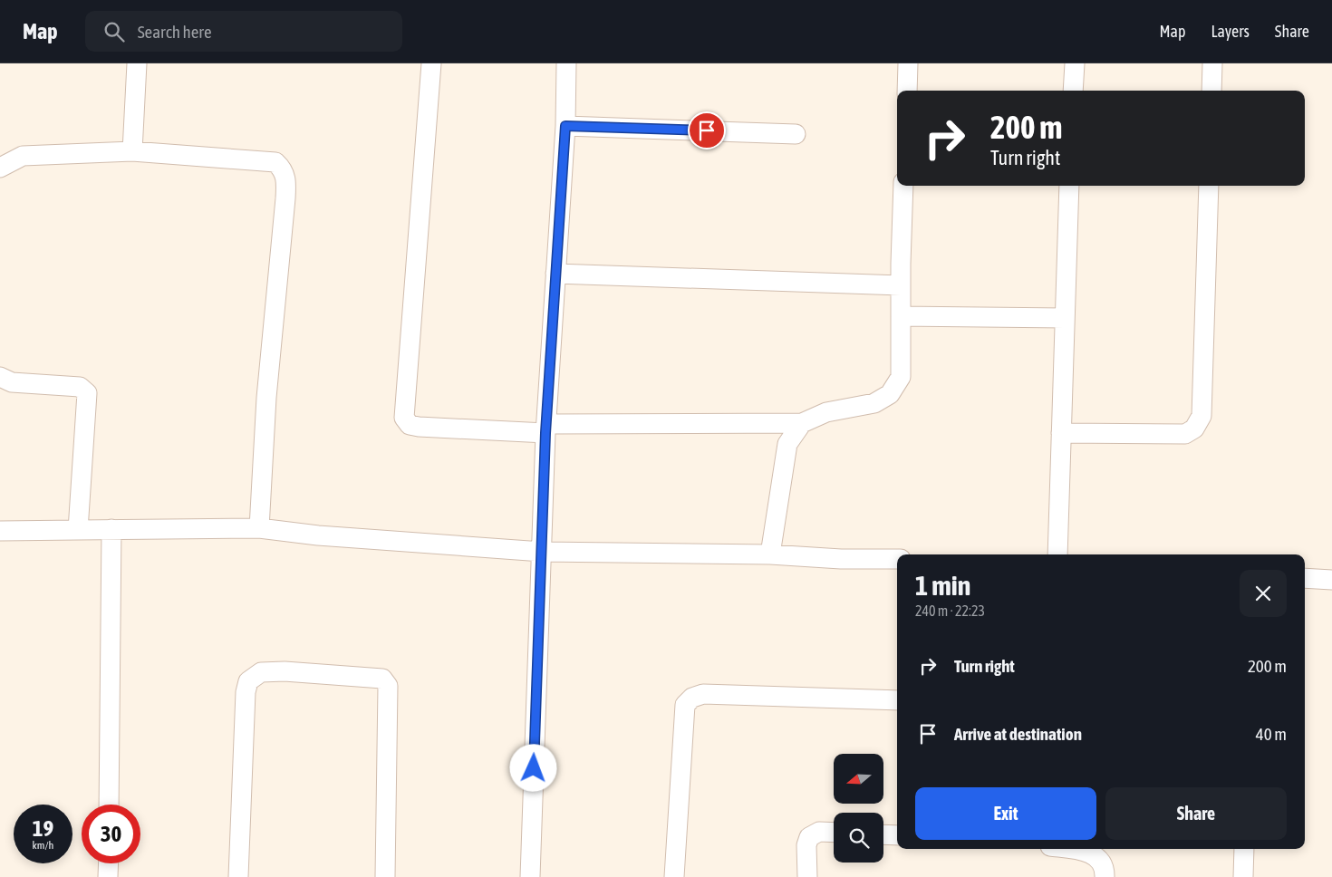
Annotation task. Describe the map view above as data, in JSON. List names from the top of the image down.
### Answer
{
  "north": "left",
  "page": {
    "header": "Map",
    "search": "Search here",
    "nav": ["Map", "Layers", "Share"],
    "turn": ["200 m", "Turn right"],
    "heading": ["1 min", "240 m · 22:23"],
    "list": [
      {
        "name": "Turn right",
        "value": "200 m"
      },
      {
        "name": "Arrive at destination",
        "value": "40 m"
      }
    ],
    "buttons": ["Exit", "Share"],
    "speed": "19 km/h",
    "limit": "30"
  }
}
